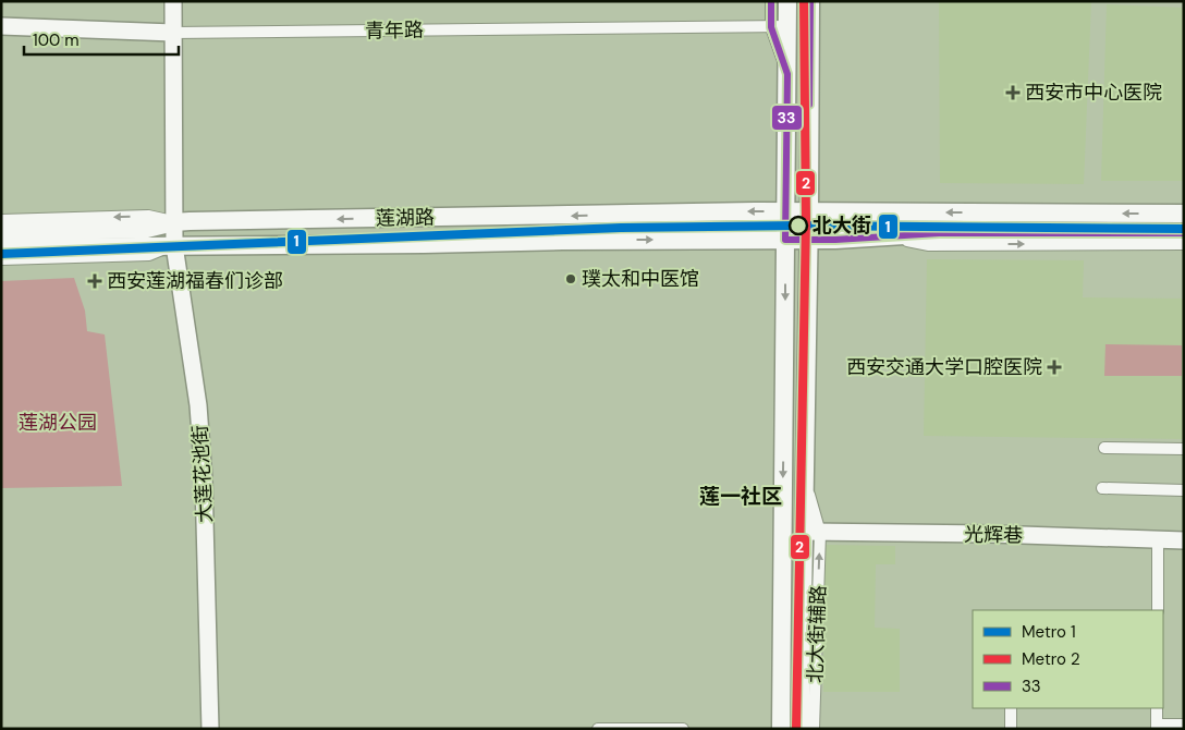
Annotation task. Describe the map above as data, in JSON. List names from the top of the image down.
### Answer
{
  "streets": {
    "main road": ["莲湖路"],
    "street": [
      "青年路",
      "大莲花池街",
      "光辉巷",
      "北大街辅路"
    ]
  },
  "crossings": [
    ["青年路", "大莲花池街"],
    ["莲湖路", "大莲花池街"],
    ["光辉巷", "北大街辅路"]
  ],
  "districts": ["莲一社区"],
  "parks": ["莲湖公园"],
  "places": {
    "health": ["西安市中心医院", "西安莲湖福春们诊部", "西安交通大学口腔医院"],
    "other": ["北大街", "璞太和中医馆"]
  },
  "lines": ["metro line 2", "transit line 33", "metro line 1"],
  "legend": ["Metro 1", "Metro 2", "33"],
  "scale_bar": "100 m"
}
